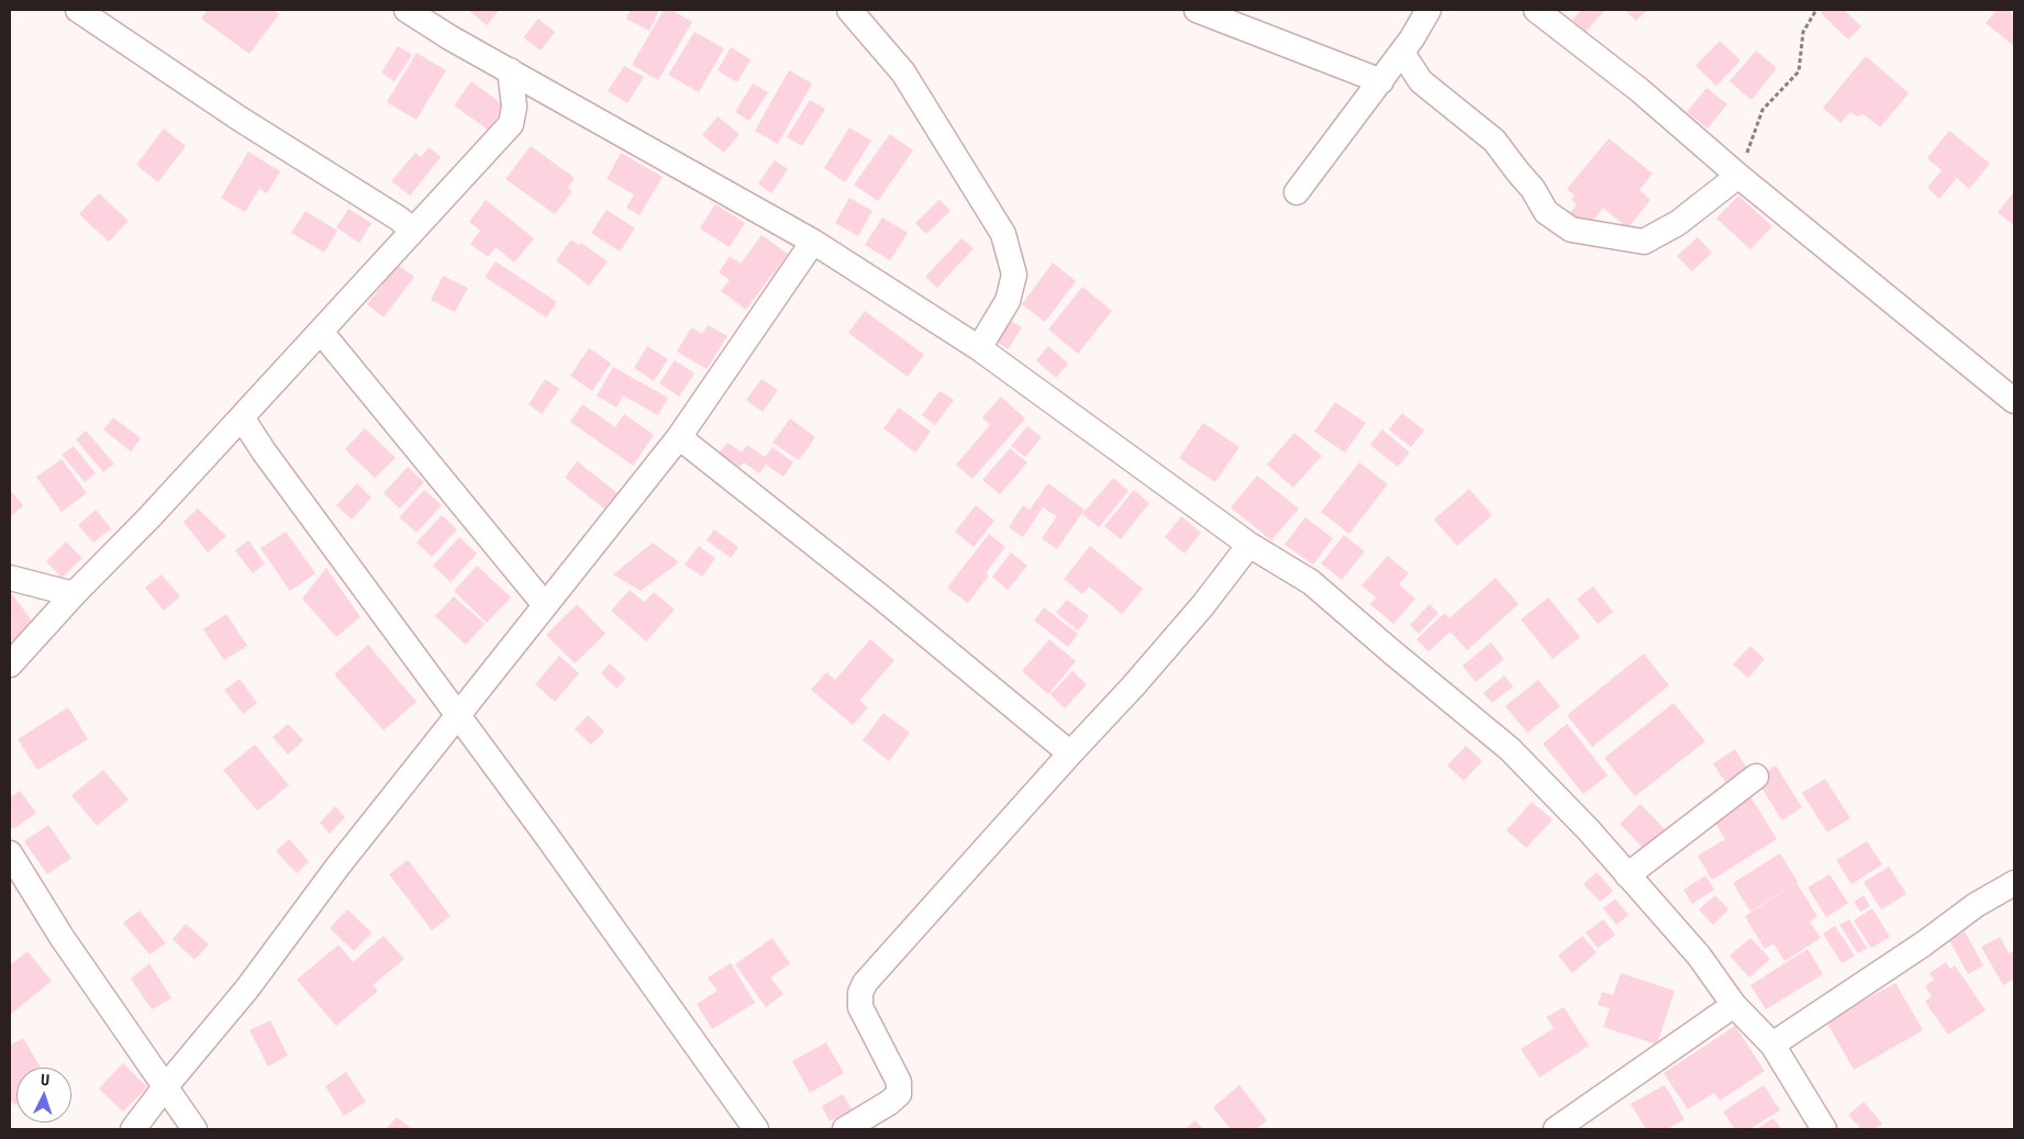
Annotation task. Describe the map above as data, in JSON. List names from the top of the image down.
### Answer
{
  "north": "top"
}
